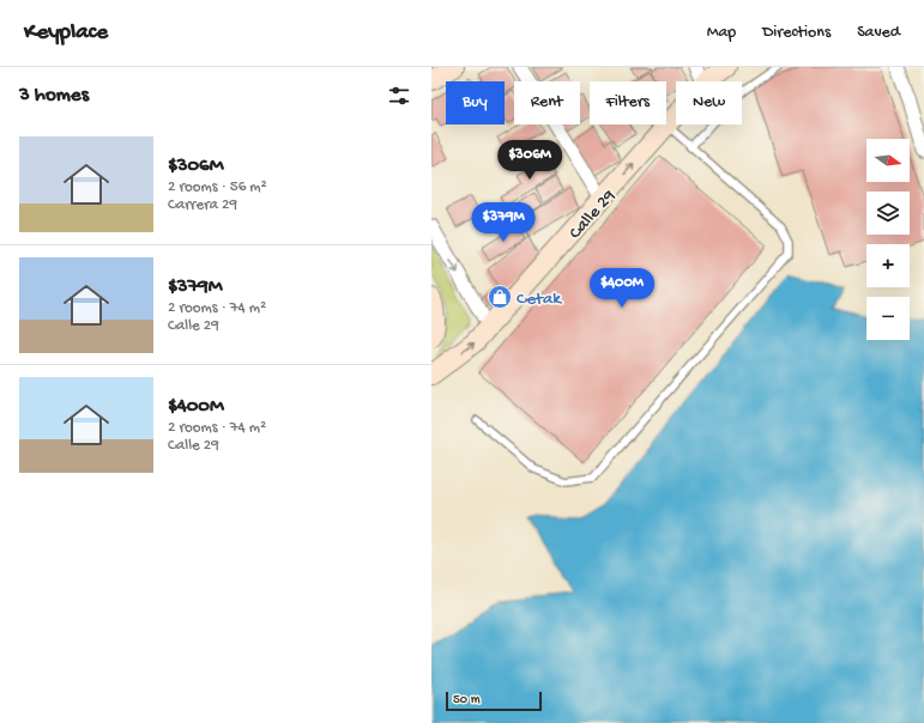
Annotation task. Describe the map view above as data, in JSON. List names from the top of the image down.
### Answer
{
  "streets": {
    "main road": ["Calle 29"]
  },
  "one_way": ["Calle 29"],
  "places": {
    "shop": ["Cetak"]
  },
  "scale_bar": "50 m",
  "north": "right",
  "page": {
    "header": "Keyplace",
    "nav": ["Map", "Directions", "Saved"],
    "heading": "3 homes",
    "chip": [
      "Buy",
      "Rent",
      "Filters",
      "New"
    ],
    "list": [
      {
        "name": "$306M",
        "note": "2 rooms · 56 m² · Carrera 29"
      },
      {
        "name": "$379M",
        "note": "2 rooms · 74 m² · Calle 29"
      },
      {
        "name": "$400M",
        "note": "2 rooms · 74 m² · Calle 29"
      }
    ],
    "map_buttons": ["+", "−"],
    "price": ["$306M", "$379M", "$400M"],
    "scale": "50 m"
  }
}
